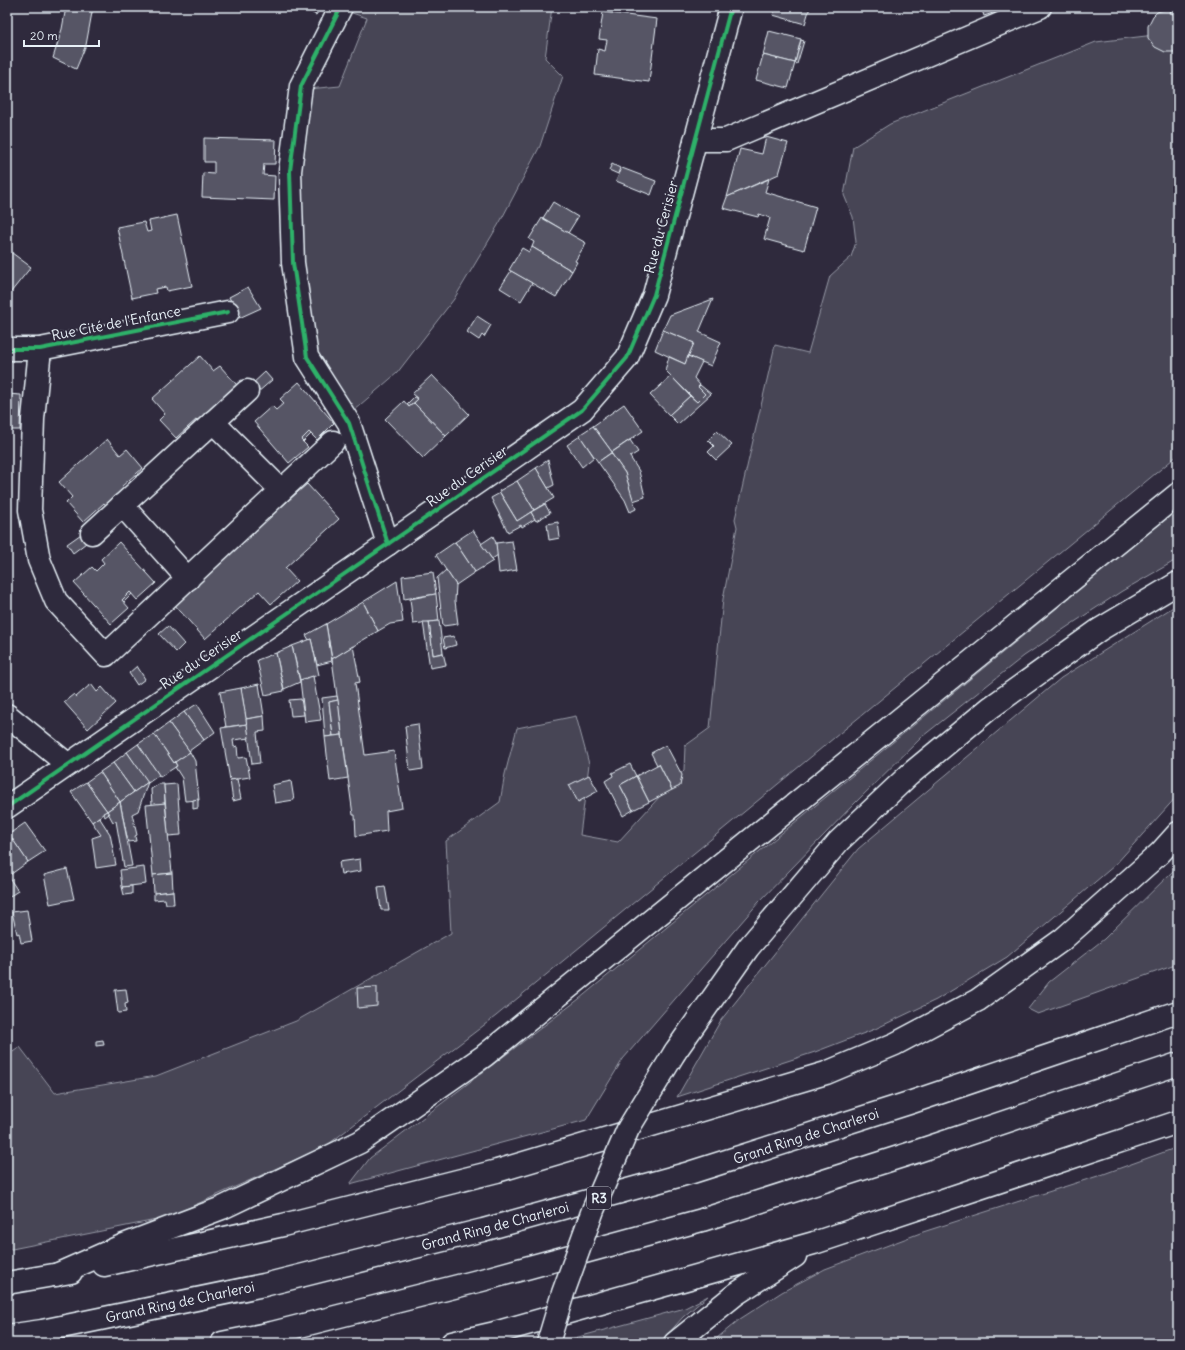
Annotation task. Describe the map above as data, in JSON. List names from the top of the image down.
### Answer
{
  "streets": {
    "main road": [
      "Rue du Cerisier",
      "Rue Cité de l'Enfance",
      "Grand Ring de Charleroi",
      "R3"
    ]
  },
  "scale_bar": "20 m"
}
